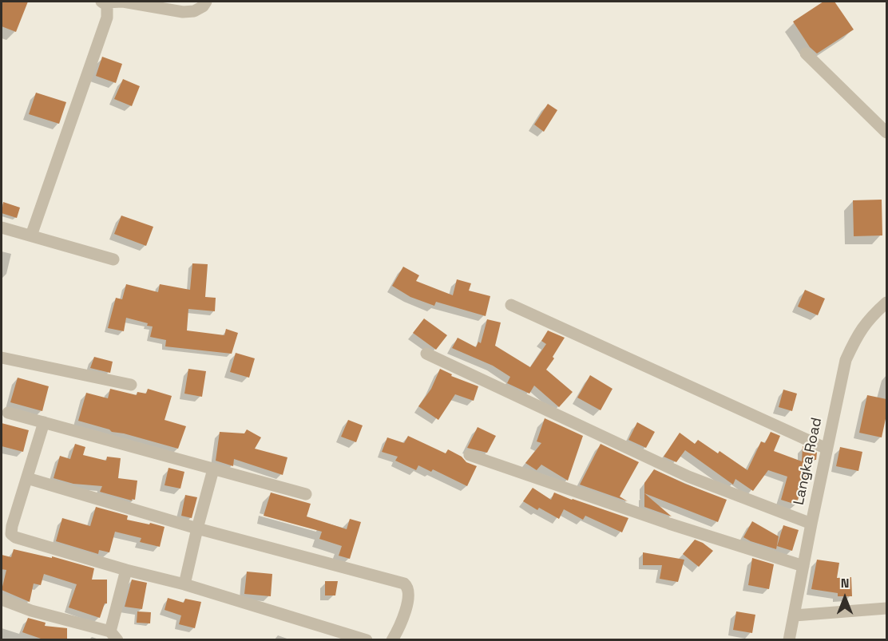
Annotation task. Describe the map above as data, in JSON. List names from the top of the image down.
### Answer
{
  "streets": {
    "street": ["Langka Road"]
  },
  "north": "top"
}
